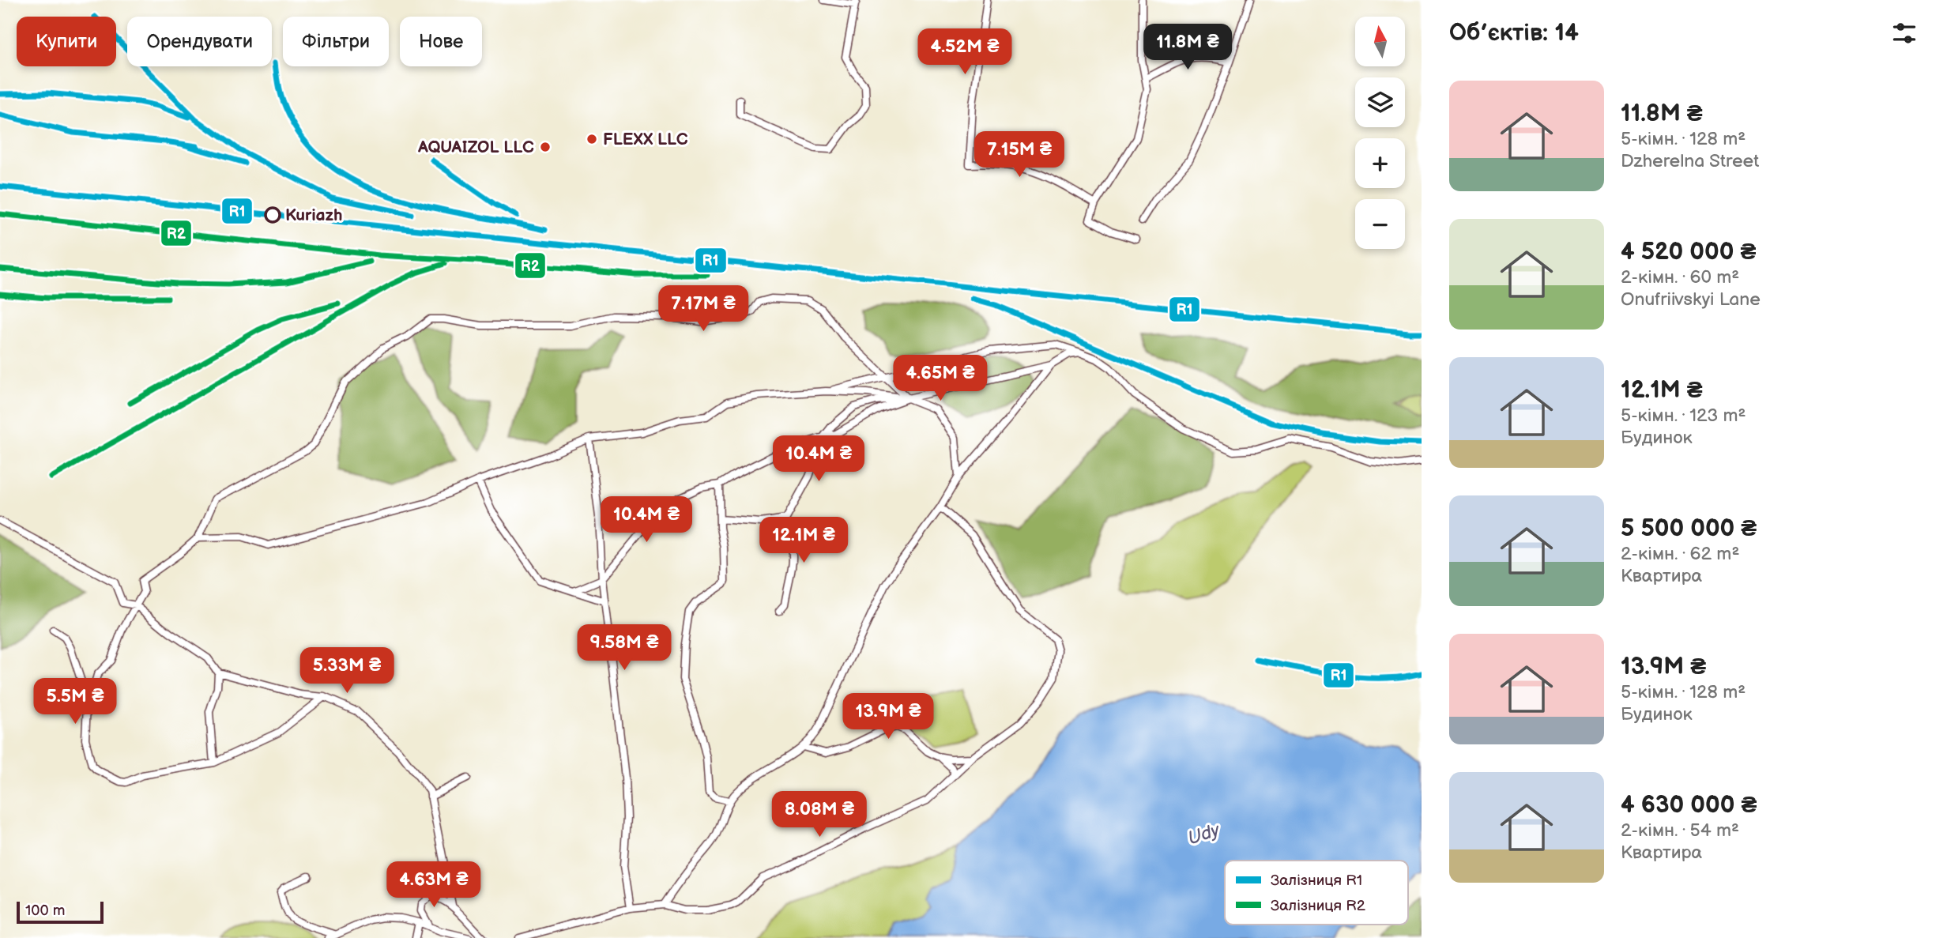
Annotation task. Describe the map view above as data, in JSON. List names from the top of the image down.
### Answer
{
  "water": ["Udy"],
  "places": ["FLEXX LLC", "AQUAIZOL LLC", "Kuriazh"],
  "lines": ["rail line R1", "rail line R2"],
  "legend": ["Залізниця R1", "Залізниця R2"],
  "scale_bar": "100 m",
  "north": "top",
  "page": {
    "heading": "Об’єктів: 14",
    "map_buttons": ["+", "−"],
    "chip": [
      "Купити",
      "Орендувати",
      "Фільтри",
      "Нове"
    ],
    "price": [
      "11.8M ₴",
      "4.52M ₴",
      "7.15M ₴",
      "7.17M ₴",
      "4.65M ₴",
      "10.4M ₴",
      "10.4M ₴",
      "12.1M ₴",
      "9.58M ₴",
      "5.33M ₴",
      "5.5M ₴",
      "13.9M ₴",
      "8.08M ₴",
      "4.63M ₴"
    ],
    "list": [
      {
        "name": "11.8M ₴",
        "note": "5-кімн. · 128 m² · Dzherelna Street"
      },
      {
        "name": "4 520 000 ₴",
        "note": "2-кімн. · 60 m² · Onufriivskyi Lane"
      },
      {
        "name": "12.1M ₴",
        "note": "5-кімн. · 123 m² · Будинок"
      },
      {
        "name": "5 500 000 ₴",
        "note": "2-кімн. · 62 m² · Квартира"
      },
      {
        "name": "13.9M ₴",
        "note": "5-кімн. · 128 m² · Будинок"
      },
      {
        "name": "4 630 000 ₴",
        "note": "2-кімн. · 54 m² · Квартира"
      }
    ],
    "scale": "100 m"
  }
}
